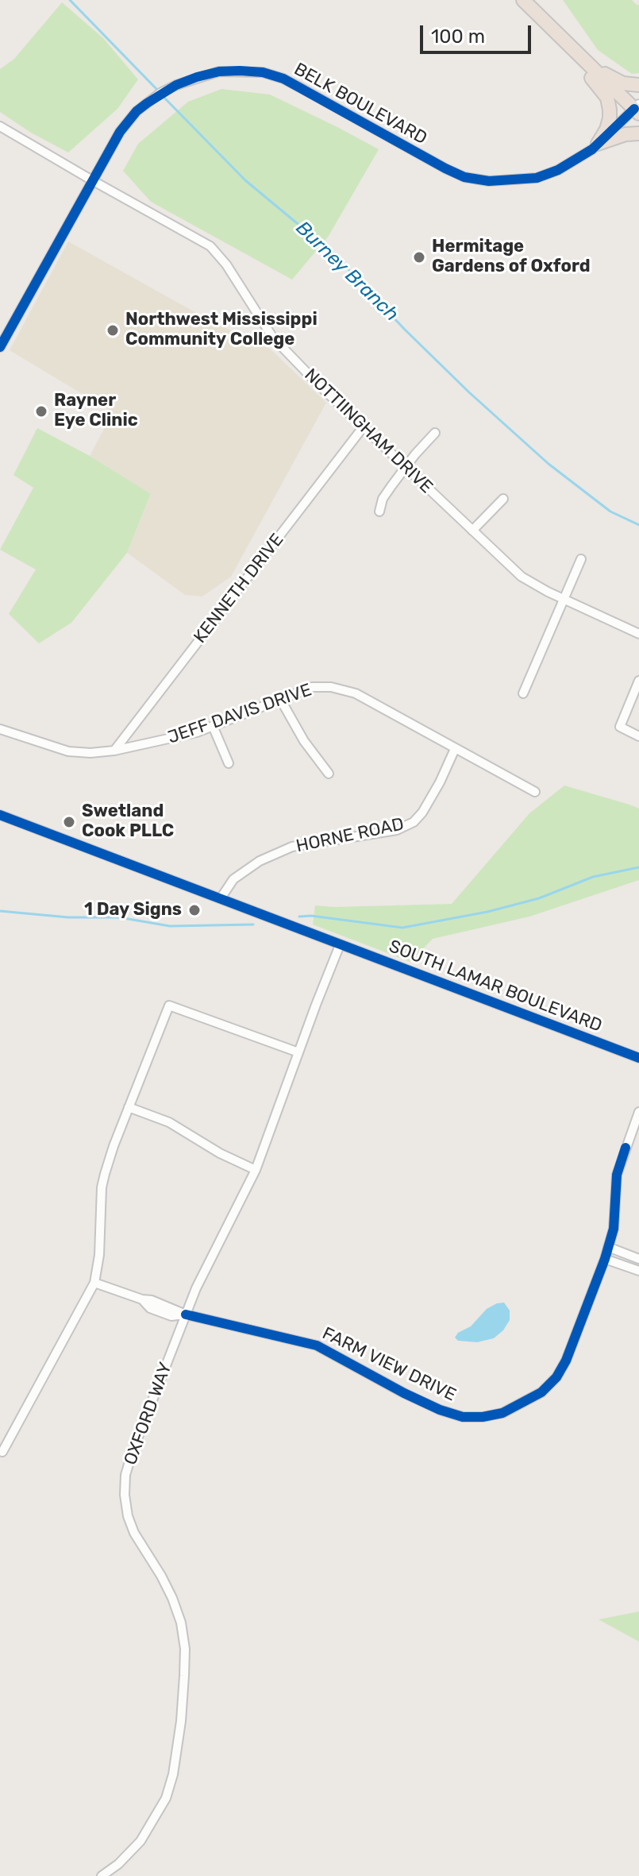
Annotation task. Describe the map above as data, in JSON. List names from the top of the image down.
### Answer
{
  "streets": {
    "street": [
      "BELK BOULEVARD",
      "NOTTIINGHAM DRIVE",
      "KENNETH DRIVE",
      "JEFF DAVIS DRIVE",
      "HORNE ROAD",
      "SOUTH LAMAR BOULEVARD",
      "FARM VIEW DRIVE",
      "OXFORD WAY"
    ]
  },
  "crossings": [
    ["BELK BOULEVARD", "NOTTIINGHAM DRIVE"],
    ["NOTTIINGHAM DRIVE", "KENNETH DRIVE"],
    ["KENNETH DRIVE", "JEFF DAVIS DRIVE"],
    ["JEFF DAVIS DRIVE", "HORNE ROAD"],
    ["HORNE ROAD", "SOUTH LAMAR BOULEVARD"],
    ["SOUTH LAMAR BOULEVARD", "OXFORD WAY"],
    ["FARM VIEW DRIVE", "OXFORD WAY"]
  ],
  "water": ["Burney Branch"],
  "places": [
    "Hermitage Gardens of Oxford",
    "Northwest Mississippi Community College",
    "Rayner Eye Clinic",
    "Swetland Cook PLLC",
    "1 Day Signs"
  ],
  "scale_bar": "100 m"
}
